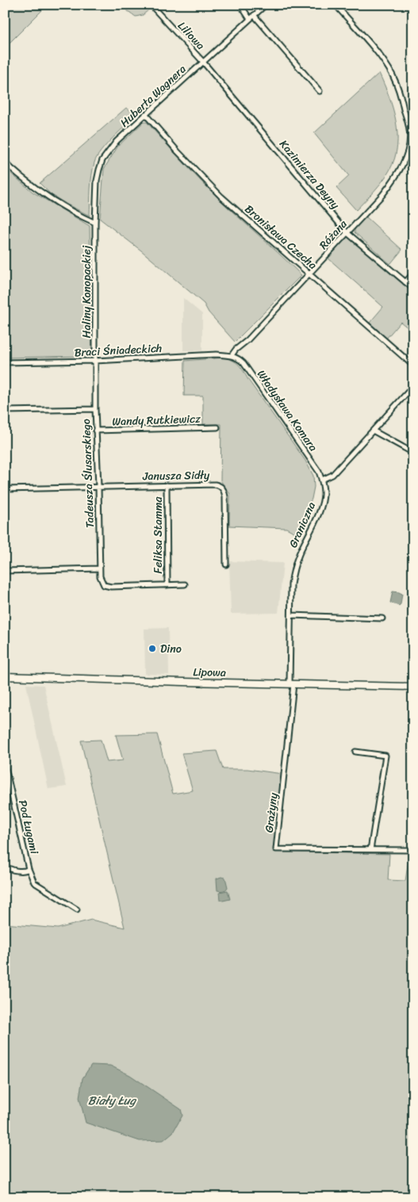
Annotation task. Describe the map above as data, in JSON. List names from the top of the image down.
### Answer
{
  "streets": {
    "main road": ["Lipowa"],
    "street": [
      "Liliowa",
      "Huberta Wagnera",
      "Kazimierza Deyny",
      "Różana",
      "Bronisława Czecha",
      "Haliny Konopackiej",
      "Braci Śniadeckich",
      "Władysława Komara",
      "Wandy Rutkiewicz",
      "Tadeusza Ślusarskiego",
      "Janusza Sidły",
      "Graniczna",
      "Feliksa Stamma",
      "Grażyny",
      "Pod Ługami"
    ]
  },
  "crossings": [
    ["Liliowa", "Huberta Wagnera"],
    ["Liliowa", "Kazimierza Deyny"],
    ["Huberta Wagnera", "Kazimierza Deyny"],
    ["Huberta Wagnera", "Bronisława Czecha"],
    ["Huberta Wagnera", "Haliny Konopackiej"],
    ["Kazimierza Deyny", "Różana"],
    ["Różana", "Bronisława Czecha"],
    ["Różana", "Braci Śniadeckich"],
    ["Różana", "Władysława Komara"],
    ["Haliny Konopackiej", "Braci Śniadeckich"],
    ["Haliny Konopackiej", "Tadeusza Ślusarskiego"],
    ["Braci Śniadeckich", "Władysława Komara"],
    ["Braci Śniadeckich", "Tadeusza Ślusarskiego"],
    ["Władysława Komara", "Graniczna"],
    ["Wandy Rutkiewicz", "Tadeusza Ślusarskiego"],
    ["Tadeusza Ślusarskiego", "Janusza Sidły"],
    ["Tadeusza Ślusarskiego", "Feliksa Stamma"],
    ["Janusza Sidły", "Feliksa Stamma"],
    ["Graniczna", "Lipowa"],
    ["Graniczna", "Grażyny"],
    ["Lipowa", "Grażyny"]
  ],
  "water": ["Biały Ług"],
  "places": ["Dino"]
}
